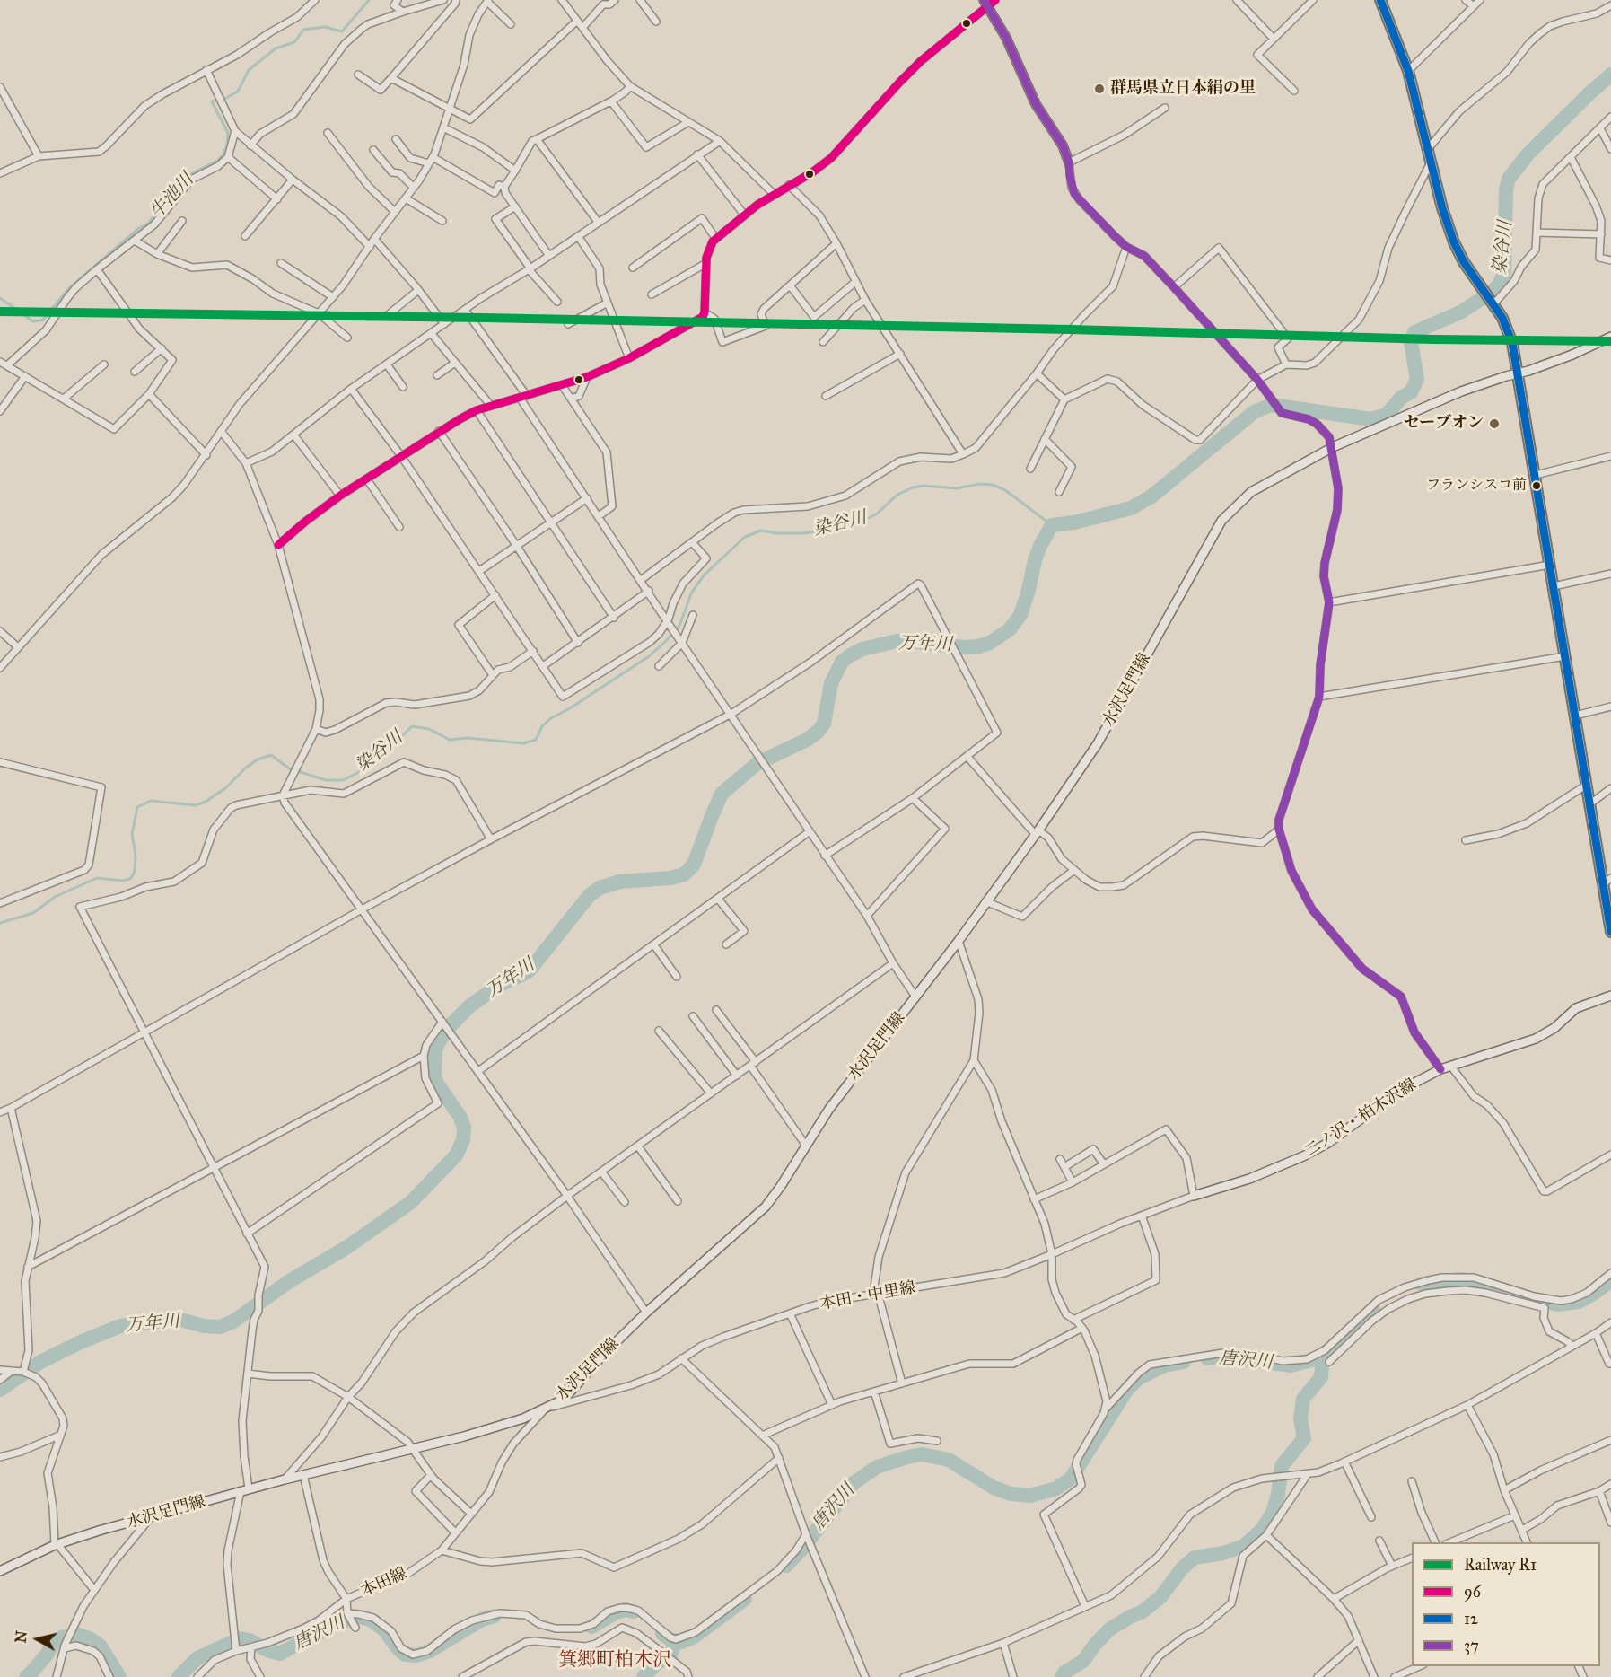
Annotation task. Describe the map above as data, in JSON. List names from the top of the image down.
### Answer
{
  "streets": {
    "main road": ["水沢足門線", "二ノ沢・柏木沢線"],
    "street": ["本田・中里線", "本田線"]
  },
  "crossings": [
    ["水沢足門線", "本田・中里線"],
    ["水沢足門線", "本田線"],
    ["二ノ沢・柏木沢線", "本田・中里線"],
    ["本田・中里線", "本田線"]
  ],
  "districts": ["箕郷町柏木沢"],
  "water": [
    "牛池川",
    "染谷川",
    "万年川",
    "唐沢川"
  ],
  "places": ["群馬県立日本絹の里", "セーブオン", "フランシスコ前"],
  "lines": [
    "transit line 96",
    "transit line 12",
    "transit line 37",
    "rail line R1"
  ],
  "legend": [
    "Railway R1",
    "96",
    "12",
    "37"
  ],
  "north": "left"
}
